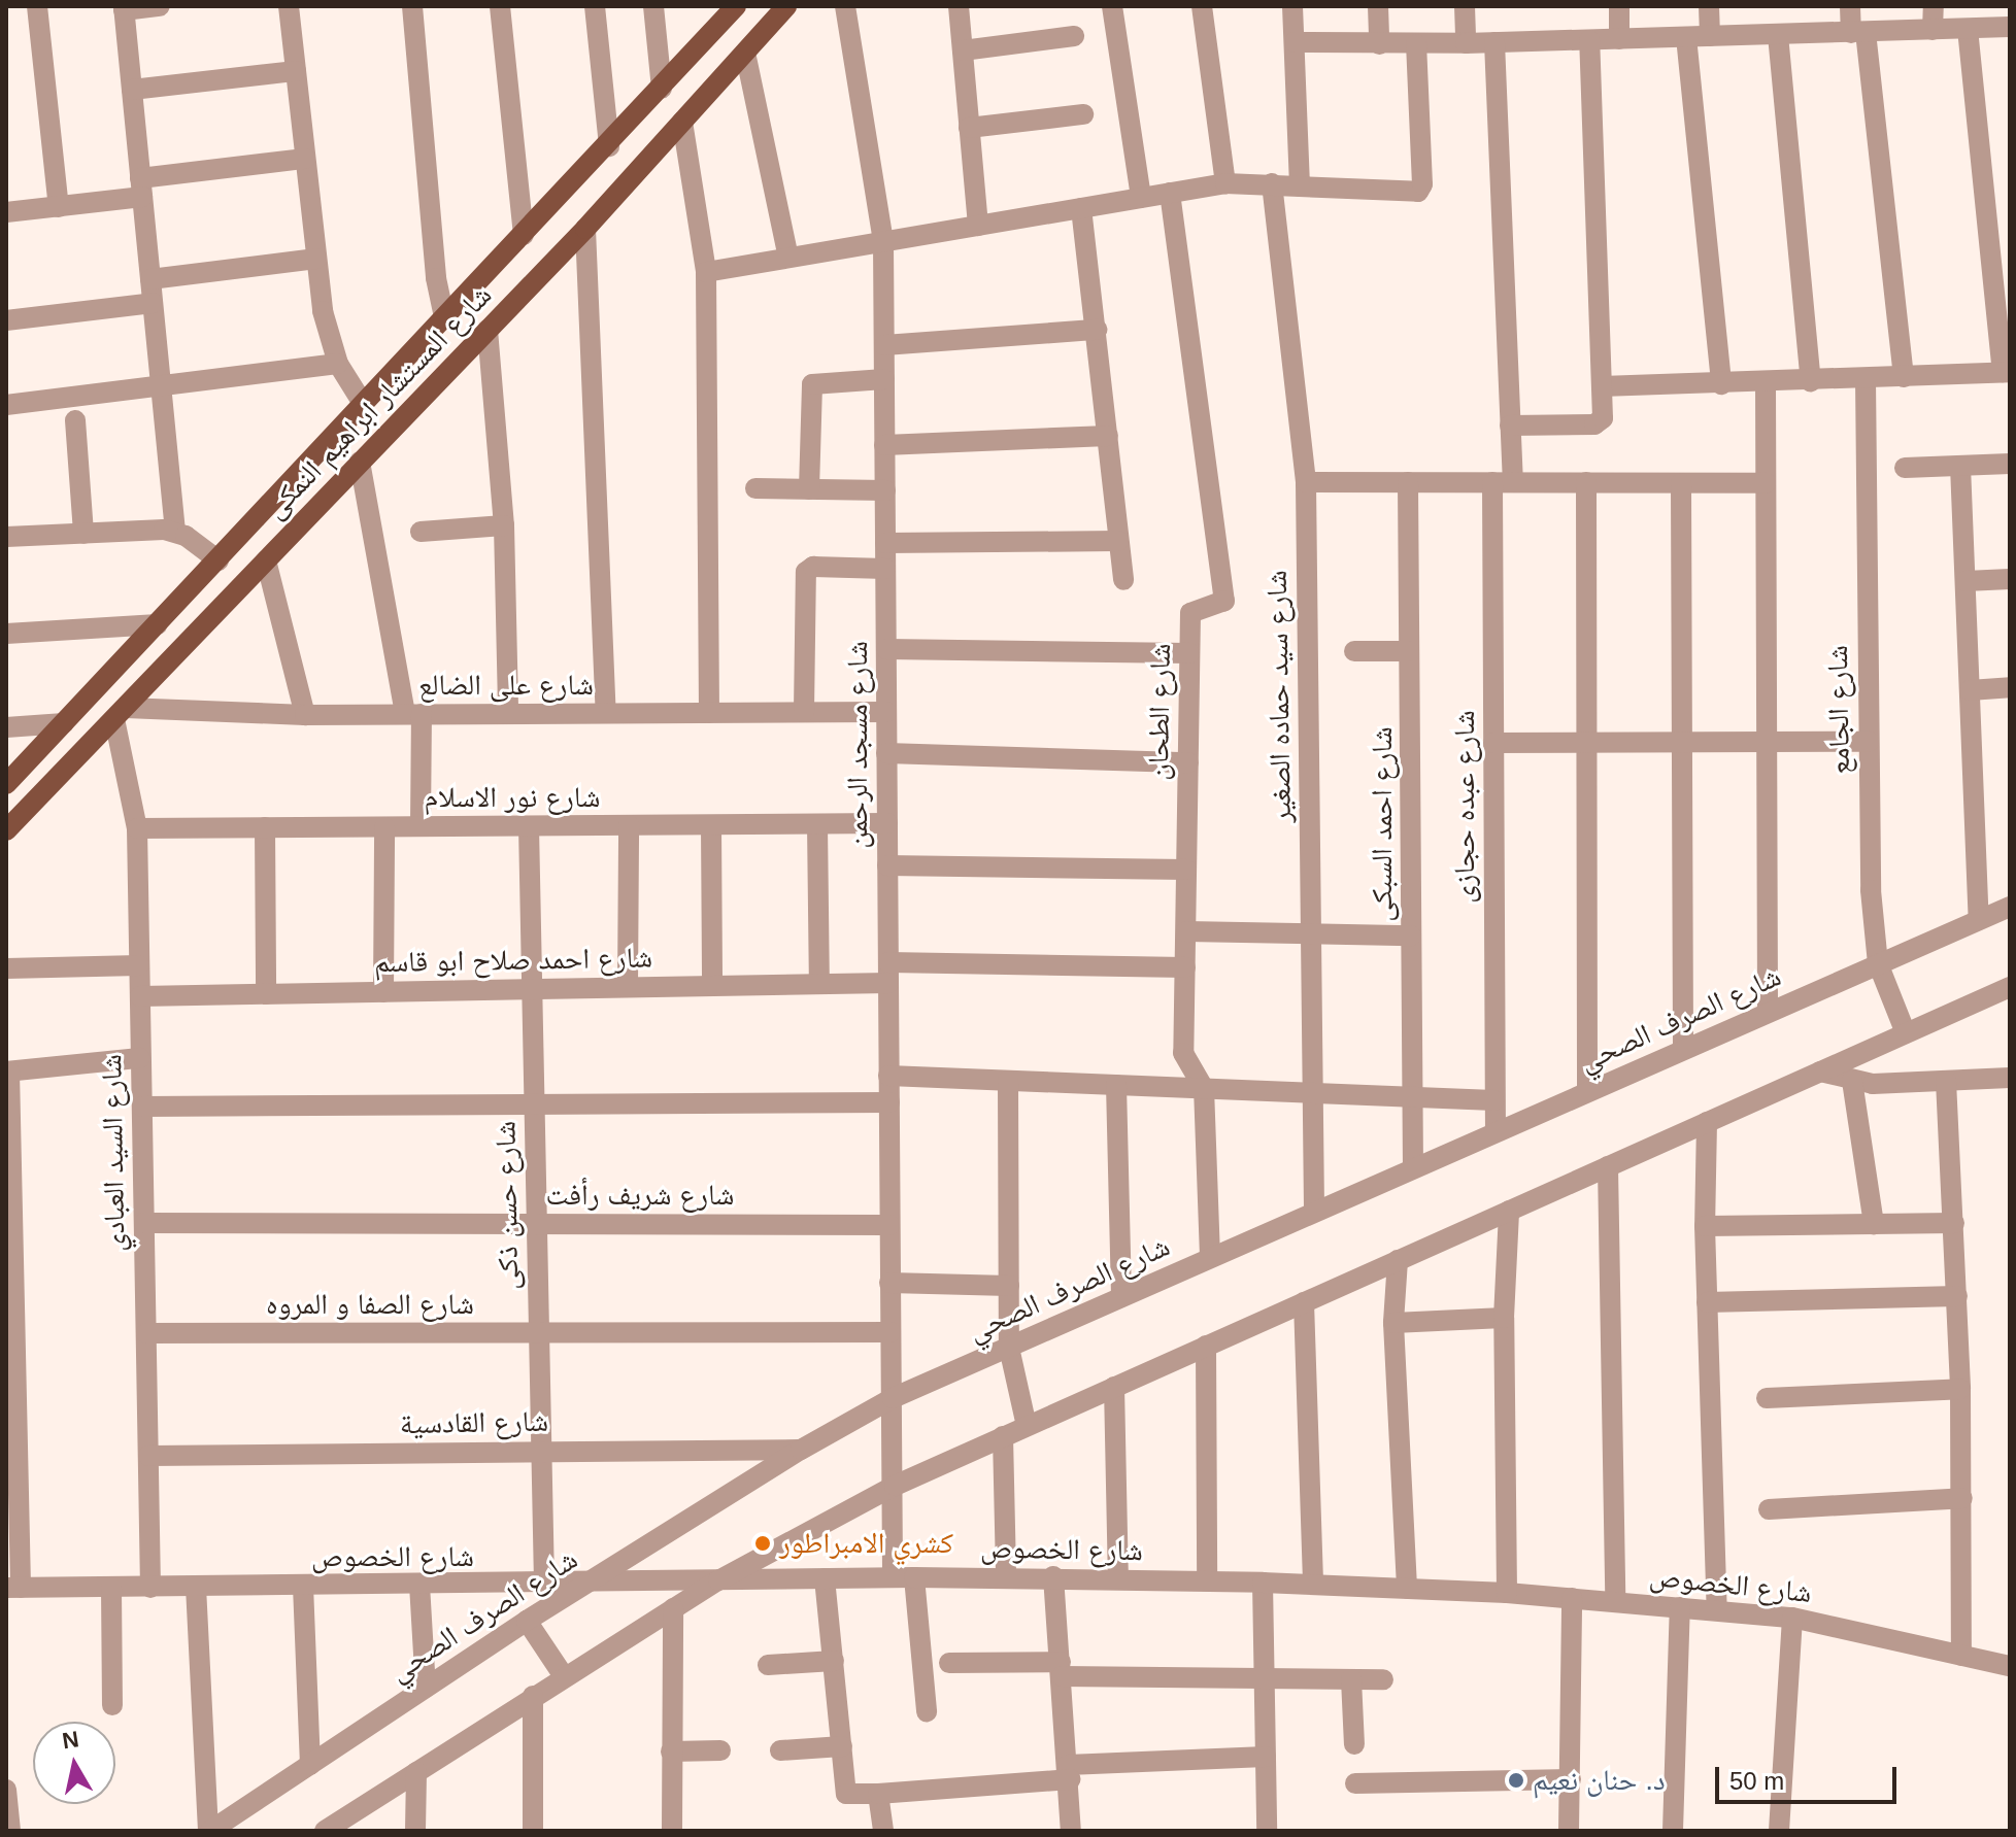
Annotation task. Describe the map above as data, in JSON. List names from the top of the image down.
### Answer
{
  "streets": {
    "main road": ["شارع المستشار ابراهيم النمكى"],
    "street": [
      "شارع على الضالع",
      "شارع سيد حماده الصغير",
      "شارع الجامع",
      "شارع الطحان",
      "شارع مسجد الرحمن",
      "شارع نور الاسلام",
      "شارع عبده حجازى",
      "شارع احمد السبكى",
      "شارع احمد صلاح ابو قاسم",
      "شارع الصرف الصحي",
      "شارع السيد العبادي",
      "شارع شريف رأفت",
      "شارع حسن ذكى",
      "شارع الصفا و المروه",
      "شارع القادسية",
      "شارع الخصوص"
    ]
  },
  "crossings": [
    ["شارع المستشار ابراهيم النمكى", "شارع على الضالع"],
    ["شارع المستشار ابراهيم النمكى", "شارع السيد العبادي"],
    ["شارع على الضالع", "شارع مسجد الرحمن"],
    ["شارع على الضالع", "شارع السيد العبادي"],
    ["شارع سيد حماده الصغير", "شارع الصرف الصحي"],
    ["شارع الجامع", "شارع الصرف الصحي"],
    ["شارع الطحان", "شارع احمد صلاح ابو قاسم"],
    ["شارع الطحان", "شارع الصرف الصحي"],
    ["شارع مسجد الرحمن", "شارع نور الاسلام"],
    ["شارع مسجد الرحمن", "شارع احمد صلاح ابو قاسم"],
    ["شارع مسجد الرحمن", "شارع الصرف الصحي"],
    ["شارع مسجد الرحمن", "شارع شريف رأفت"],
    ["شارع مسجد الرحمن", "شارع الصفا و المروه"],
    ["شارع مسجد الرحمن", "شارع الخصوص"],
    ["شارع نور الاسلام", "شارع السيد العبادي"],
    ["شارع نور الاسلام", "شارع حسن ذكى"],
    ["شارع عبده حجازى", "شارع الصرف الصحي"],
    ["شارع احمد السبكى", "شارع الصرف الصحي"],
    ["شارع احمد صلاح ابو قاسم", "شارع السيد العبادي"],
    ["شارع احمد صلاح ابو قاسم", "شارع حسن ذكى"],
    ["شارع الصرف الصحي", "شارع القادسية"],
    ["شارع الصرف الصحي", "شارع الخصوص"],
    ["شارع السيد العبادي", "شارع شريف رأفت"],
    ["شارع السيد العبادي", "شارع الصفا و المروه"],
    ["شارع السيد العبادي", "شارع القادسية"],
    ["شارع السيد العبادي", "شارع الخصوص"],
    ["شارع شريف رأفت", "شارع حسن ذكى"],
    ["شارع حسن ذكى", "شارع الصفا و المروه"],
    ["شارع حسن ذكى", "شارع القادسية"],
    ["شارع حسن ذكى", "شارع الخصوص"]
  ],
  "places": ["كشري الامبراطور", "د. حنان نعيم"],
  "scale_bar": "50 m",
  "north": "top"
}
